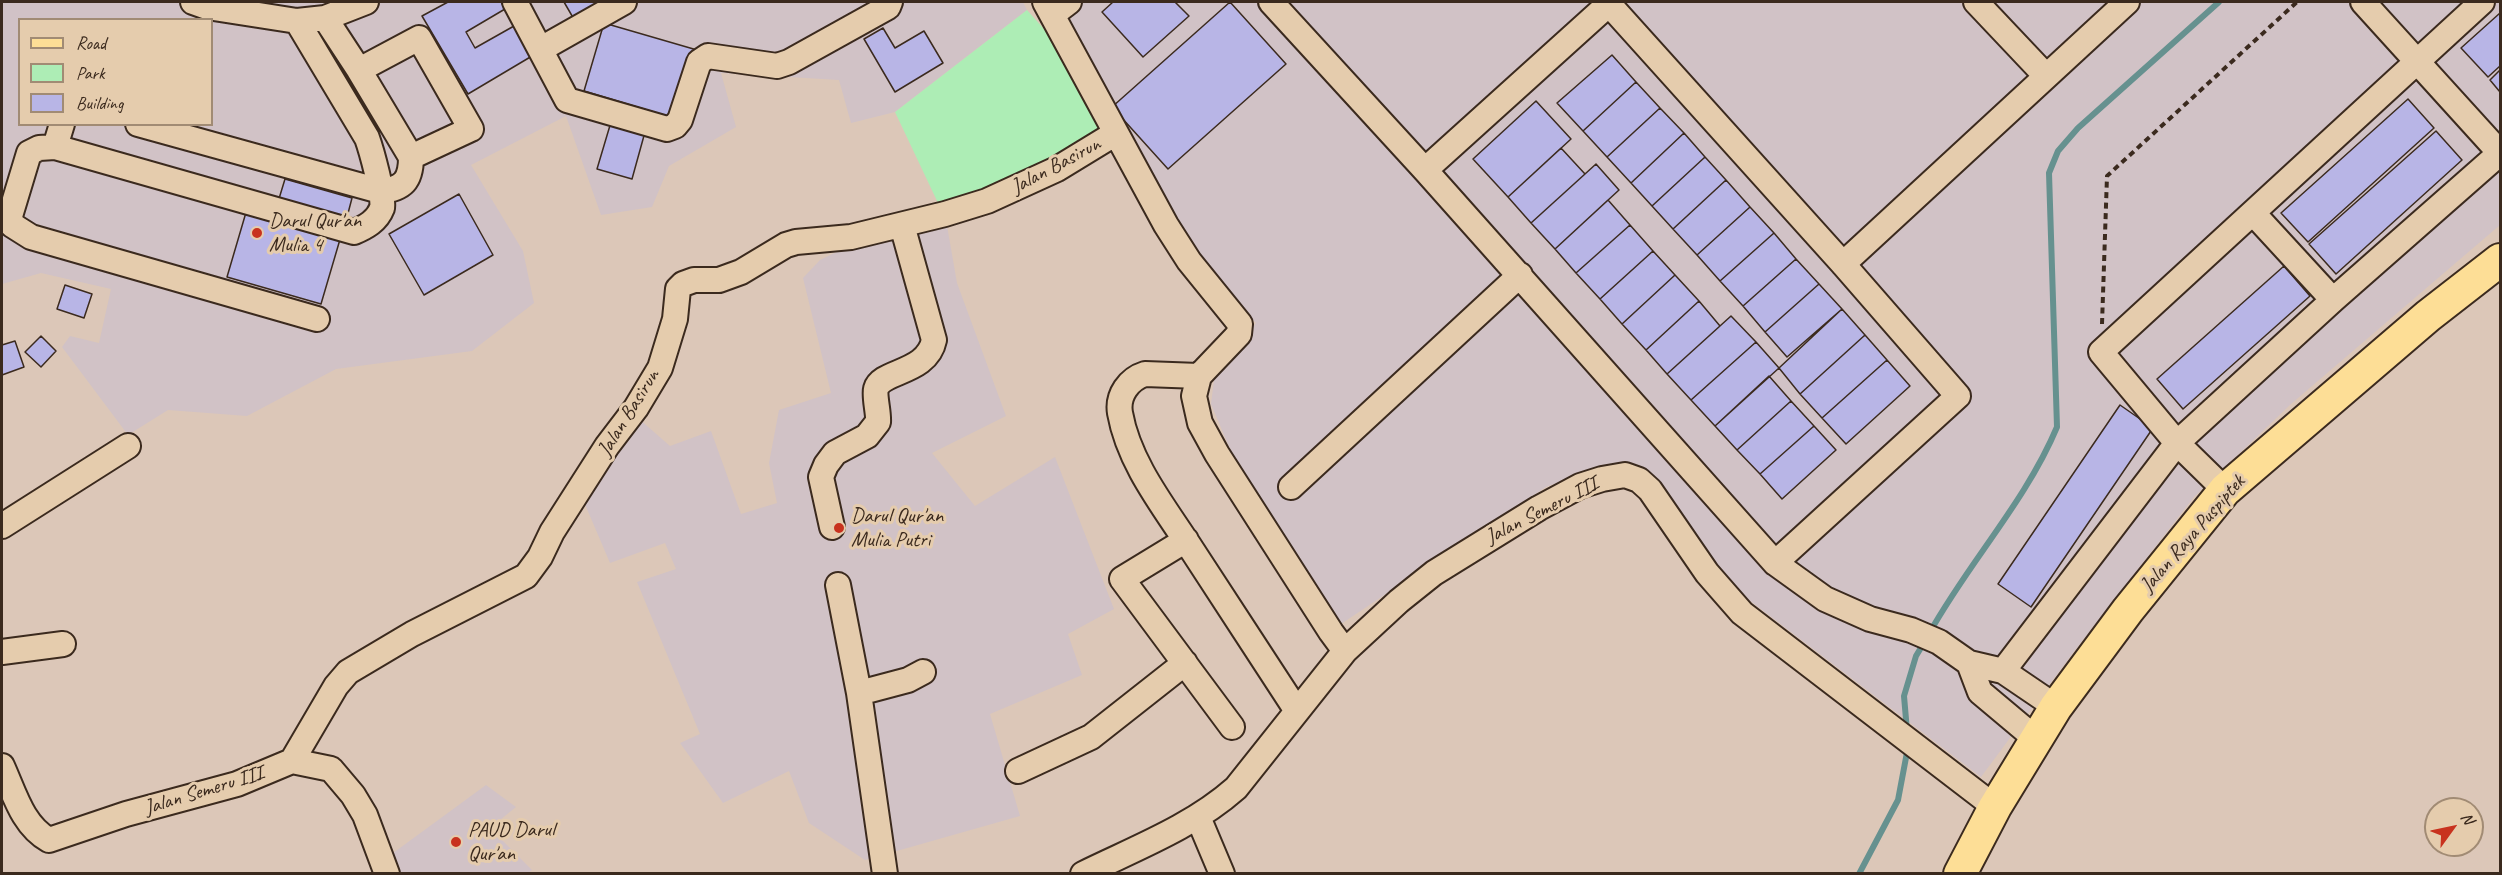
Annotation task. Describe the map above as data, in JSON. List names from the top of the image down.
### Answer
{
  "streets": {
    "main road": ["Jalan Raya Puspiptek"],
    "street": ["Jalan Basirun", "Jalan Semeru III"]
  },
  "crossings": [
    ["Jalan Basirun", "Jalan Semeru III"],
    ["Jalan Semeru III", "Jalan Raya Puspiptek"]
  ],
  "places": ["Darul Qur'an Mulia 4", "Darul Qur'an Mulia Putri", "PAUD Darul Qur'an"],
  "legend": ["Road", "Park", "Building"],
  "north": "top right"
}
